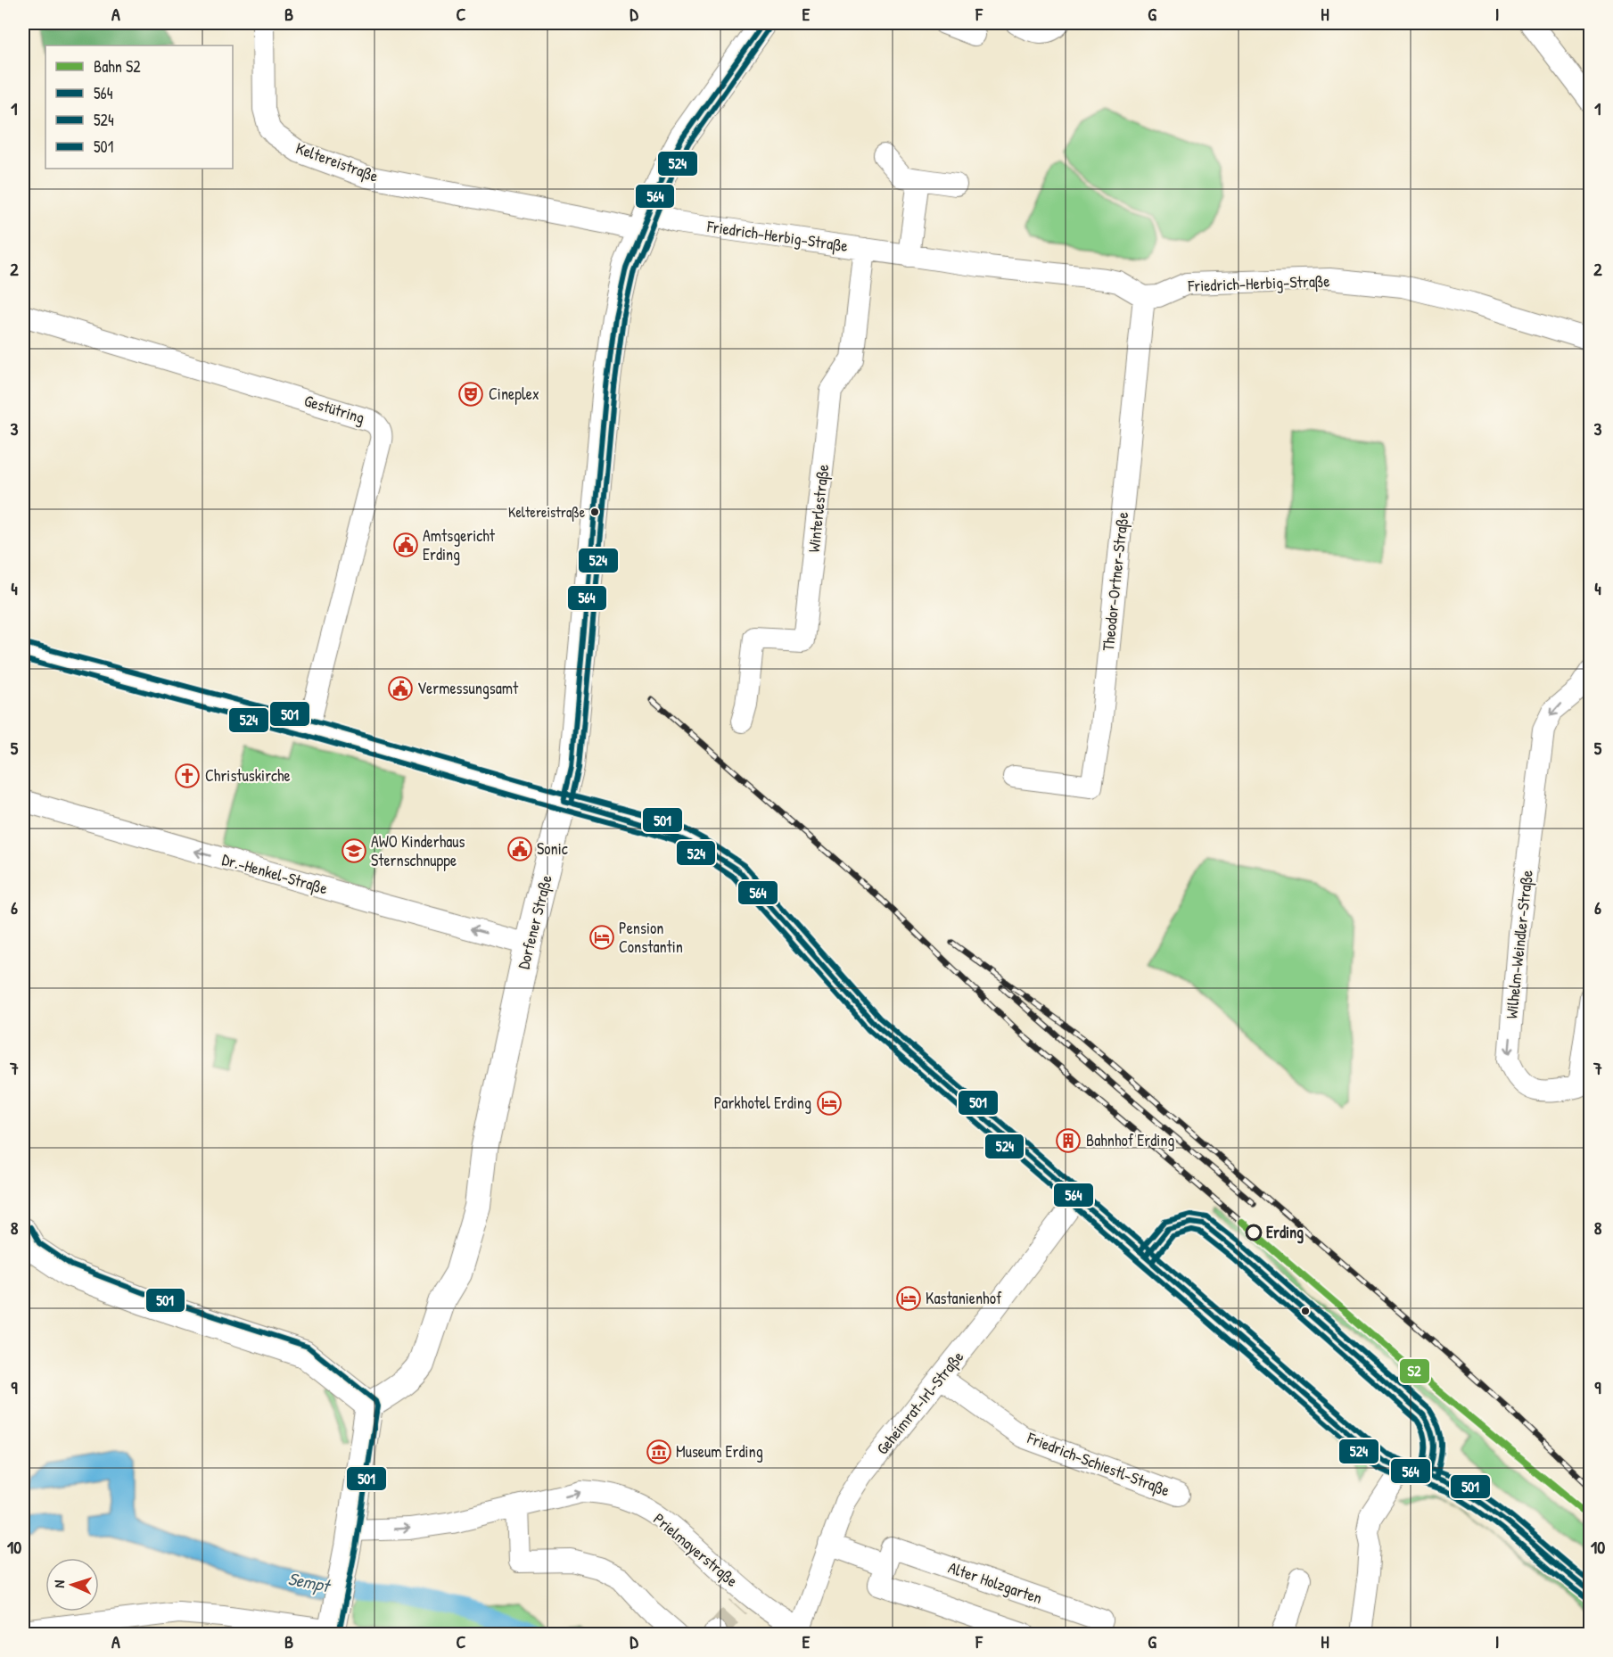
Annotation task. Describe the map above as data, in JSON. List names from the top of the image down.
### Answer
{
  "streets": {
    "street": [
      "Keltereistraße",
      "Friedrich-Herbig-Straße",
      "Gestütring",
      "Winterlestraße",
      "Theodor-Ortner-Straße",
      "Dr.-Henkel-Straße",
      "Dorfener Straße",
      "Wilhelm-Weindler-Straße",
      "Geheimrat-Irl-Straße",
      "Friedrich-Schiestl-Straße",
      "Prielmayerstraße",
      "Alter Holzgarten"
    ]
  },
  "crossings": [
    ["Keltereistraße", "Friedrich-Herbig-Straße"],
    ["Keltereistraße", "Dorfener Straße"],
    ["Friedrich-Herbig-Straße", "Winterlestraße"],
    ["Friedrich-Herbig-Straße", "Theodor-Ortner-Straße"],
    ["Friedrich-Herbig-Straße", "Dorfener Straße"],
    ["Dr.-Henkel-Straße", "Dorfener Straße"],
    ["Geheimrat-Irl-Straße", "Friedrich-Schiestl-Straße"],
    ["Geheimrat-Irl-Straße", "Prielmayerstraße"]
  ],
  "one_way": ["Prielmayerstraße"],
  "water": ["Sempt"],
  "places": {
    "theatre": ["Cineplex"],
    "other": ["Keltereistraße", "Erding"],
    "public building": ["Amtsgericht Erding", "Vermessungsamt", "Sonic"],
    "church": ["Christuskirche"],
    "school or university": ["AWO Kinderhaus Sternschnuppe"],
    "hotel": ["Pension Constantin", "Parkhotel Erding", "Kastanienhof"],
    "building": ["Bahnhof Erding"],
    "museum": ["Museum Erding"]
  },
  "lines": [
    "transit line 564",
    "transit line 524",
    "transit line 501",
    "rail line S2"
  ],
  "legend": [
    "Bahn S2",
    "564",
    "524",
    "501"
  ],
  "north": "left",
  "grid": {
    "columns": [
      "A",
      "B",
      "C",
      "D",
      "E",
      "F",
      "G",
      "H",
      "I"
    ],
    "rows": [
      "1",
      "2",
      "3",
      "4",
      "5",
      "6",
      "7",
      "8",
      "9",
      "10"
    ]
  }
}
